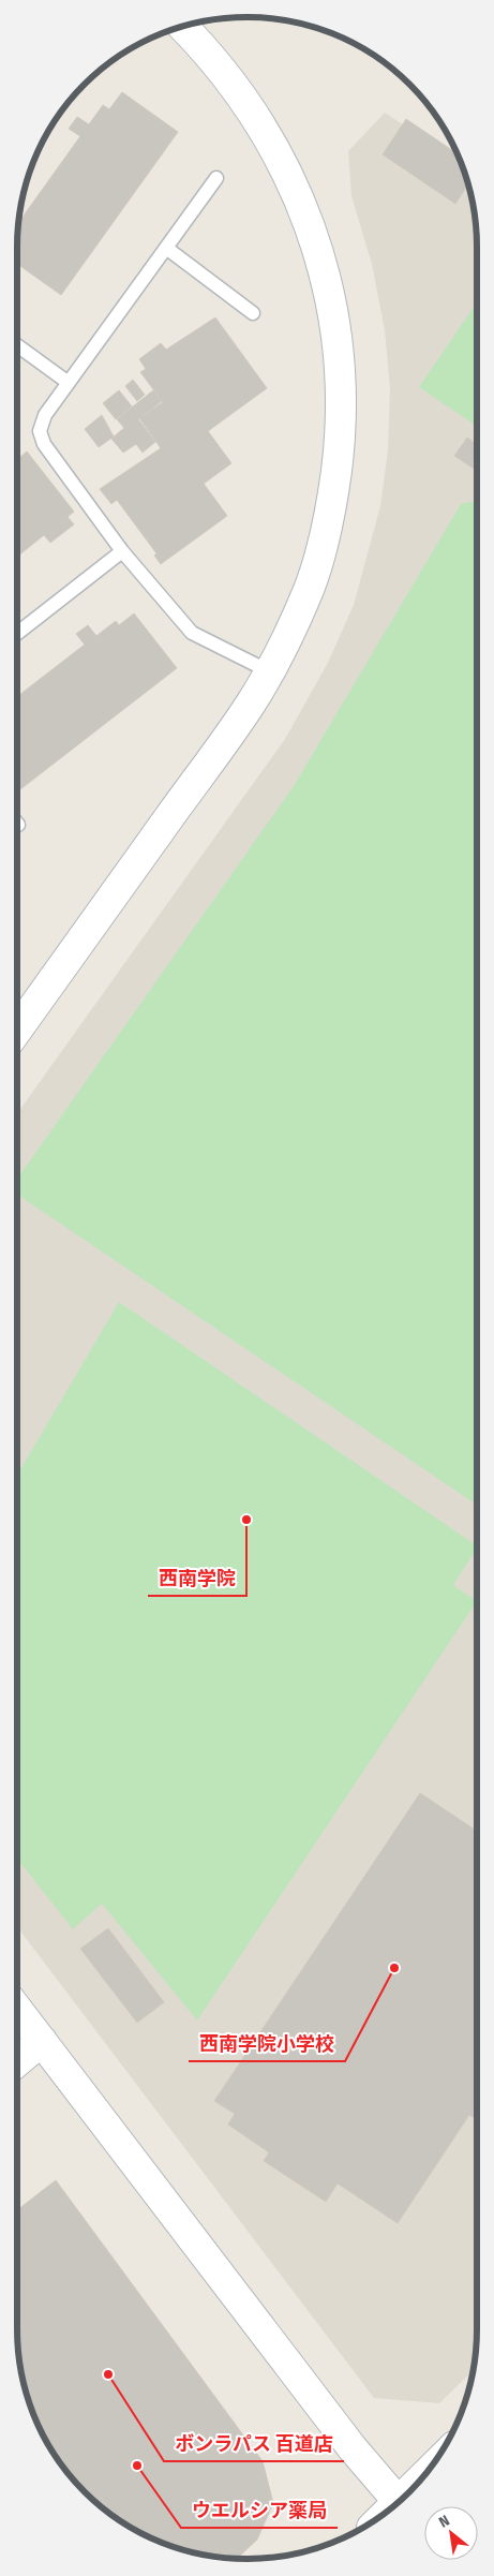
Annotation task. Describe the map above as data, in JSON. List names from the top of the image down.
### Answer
{
  "places": [
    "西南学院",
    "西南学院小学校",
    "ボンラパス 百道店",
    "ウエルシア薬局"
  ],
  "north": "top left"
}
